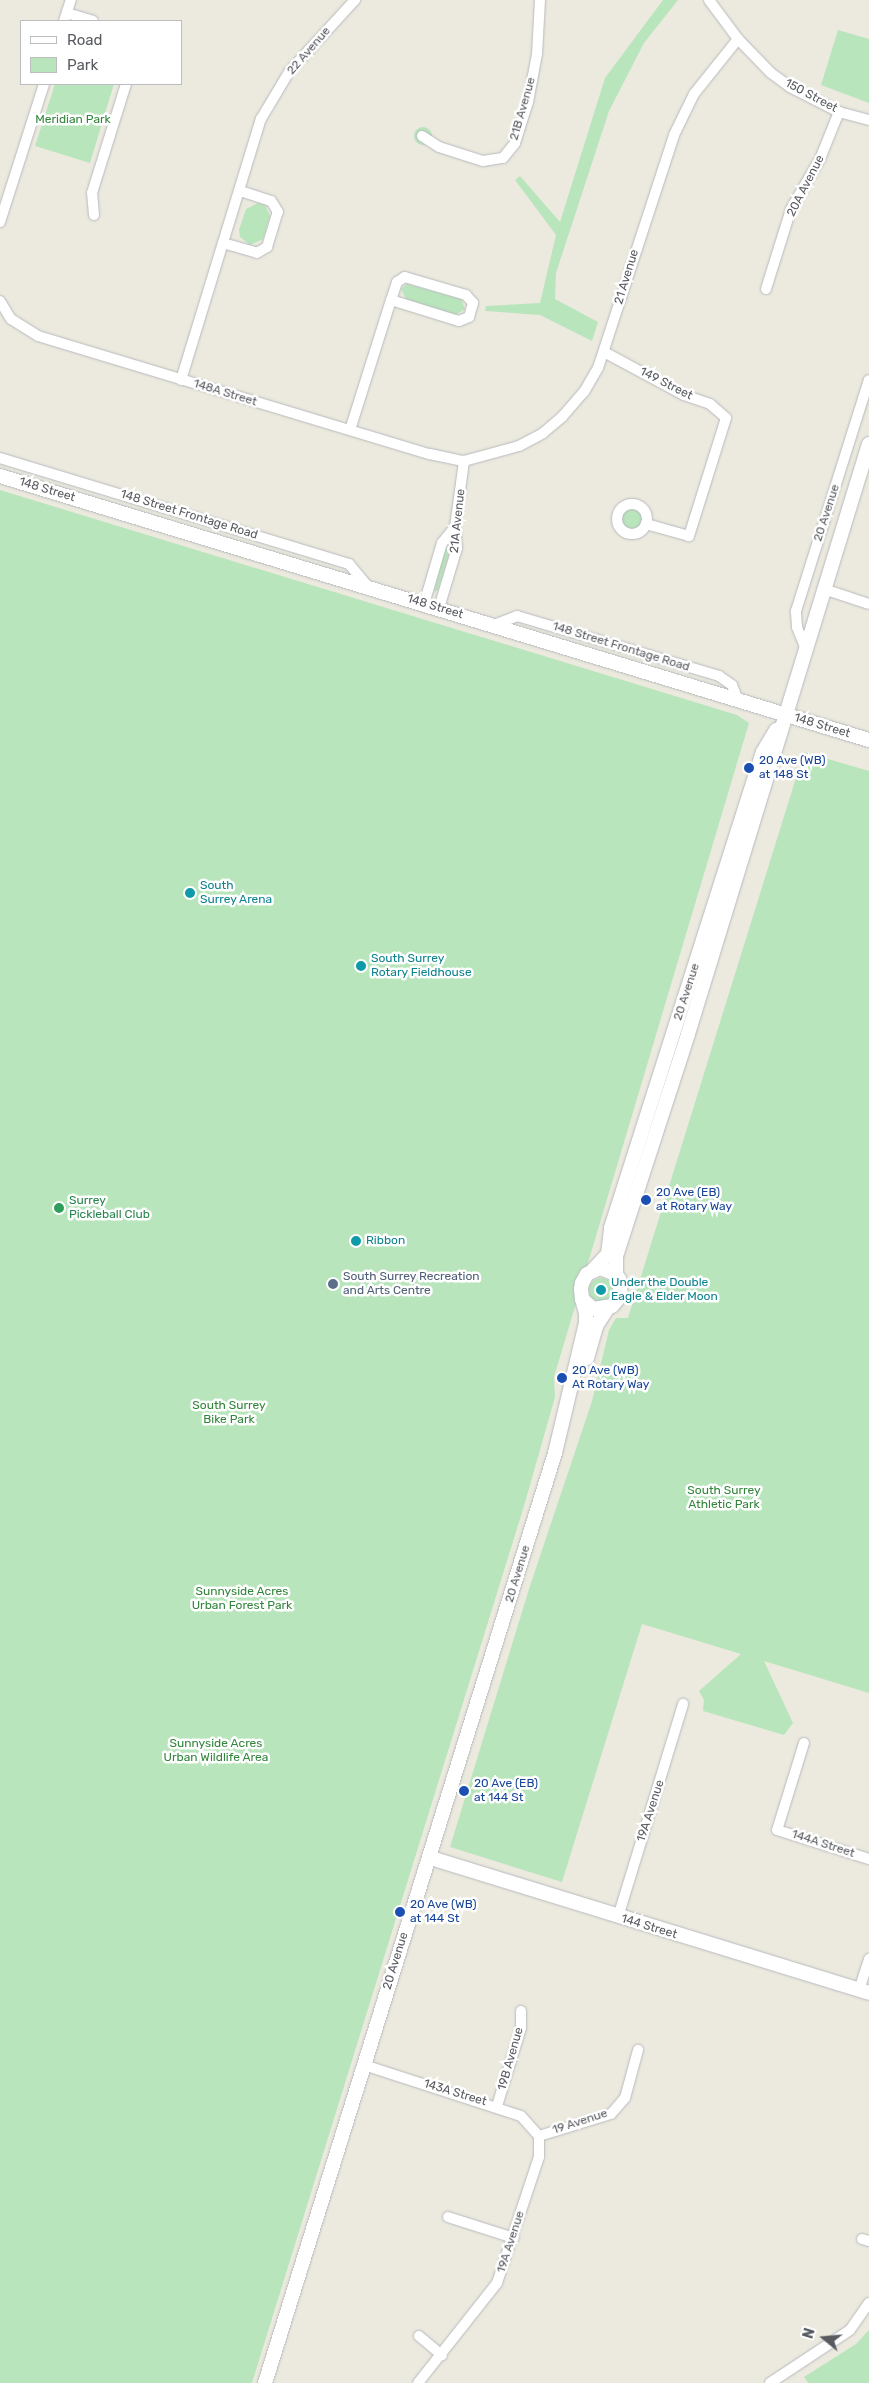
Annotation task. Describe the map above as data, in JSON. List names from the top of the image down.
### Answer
{
  "streets": {
    "street": [
      "22 Avenue",
      "150 Street",
      "21B Avenue",
      "20A Avenue",
      "21 Avenue",
      "149 Street",
      "148A Street",
      "148 Street",
      "20 Avenue",
      "148 Street Frontage Road",
      "21A Avenue",
      "19A Avenue",
      "144A Street",
      "144 Street",
      "19B Avenue",
      "143A Street",
      "19 Avenue"
    ]
  },
  "crossings": [
    ["22 Avenue", "148A Street"],
    ["150 Street", "20A Avenue"],
    ["150 Street", "21 Avenue"],
    ["21 Avenue", "149 Street"],
    ["21 Avenue", "148A Street"],
    ["21 Avenue", "21A Avenue"],
    ["148A Street", "21A Avenue"],
    ["148 Street", "20 Avenue"],
    ["148 Street", "148 Street Frontage Road"],
    ["148 Street", "21A Avenue"],
    ["20 Avenue", "144 Street"],
    ["20 Avenue", "143A Street"],
    ["19A Avenue", "144 Street"],
    ["19A Avenue", "143A Street"],
    ["19A Avenue", "19 Avenue"],
    ["19B Avenue", "143A Street"],
    ["143A Street", "19 Avenue"]
  ],
  "parks": [
    "Meridian Park",
    "South Surrey Bike Park",
    "South Surrey Athletic Park",
    "Sunnyside Acres Urban Forest Park",
    "Sunnyside Acres Urban Wildlife Area"
  ],
  "places": [
    "20 Ave (WB) at 148 St",
    "South Surrey Arena",
    "South Surrey Rotary Fieldhouse",
    "20 Ave (EB) at Rotary Way",
    "Surrey Pickleball Club",
    "Ribbon",
    "South Surrey Recreation and Arts Centre",
    "Under the Double Eagle & Elder Moon",
    "20 Ave (WB) At Rotary Way",
    "20 Ave (EB) at 144 St",
    "20 Ave (WB) at 144 St"
  ],
  "legend": ["Road", "Park"],
  "north": "left"
}
